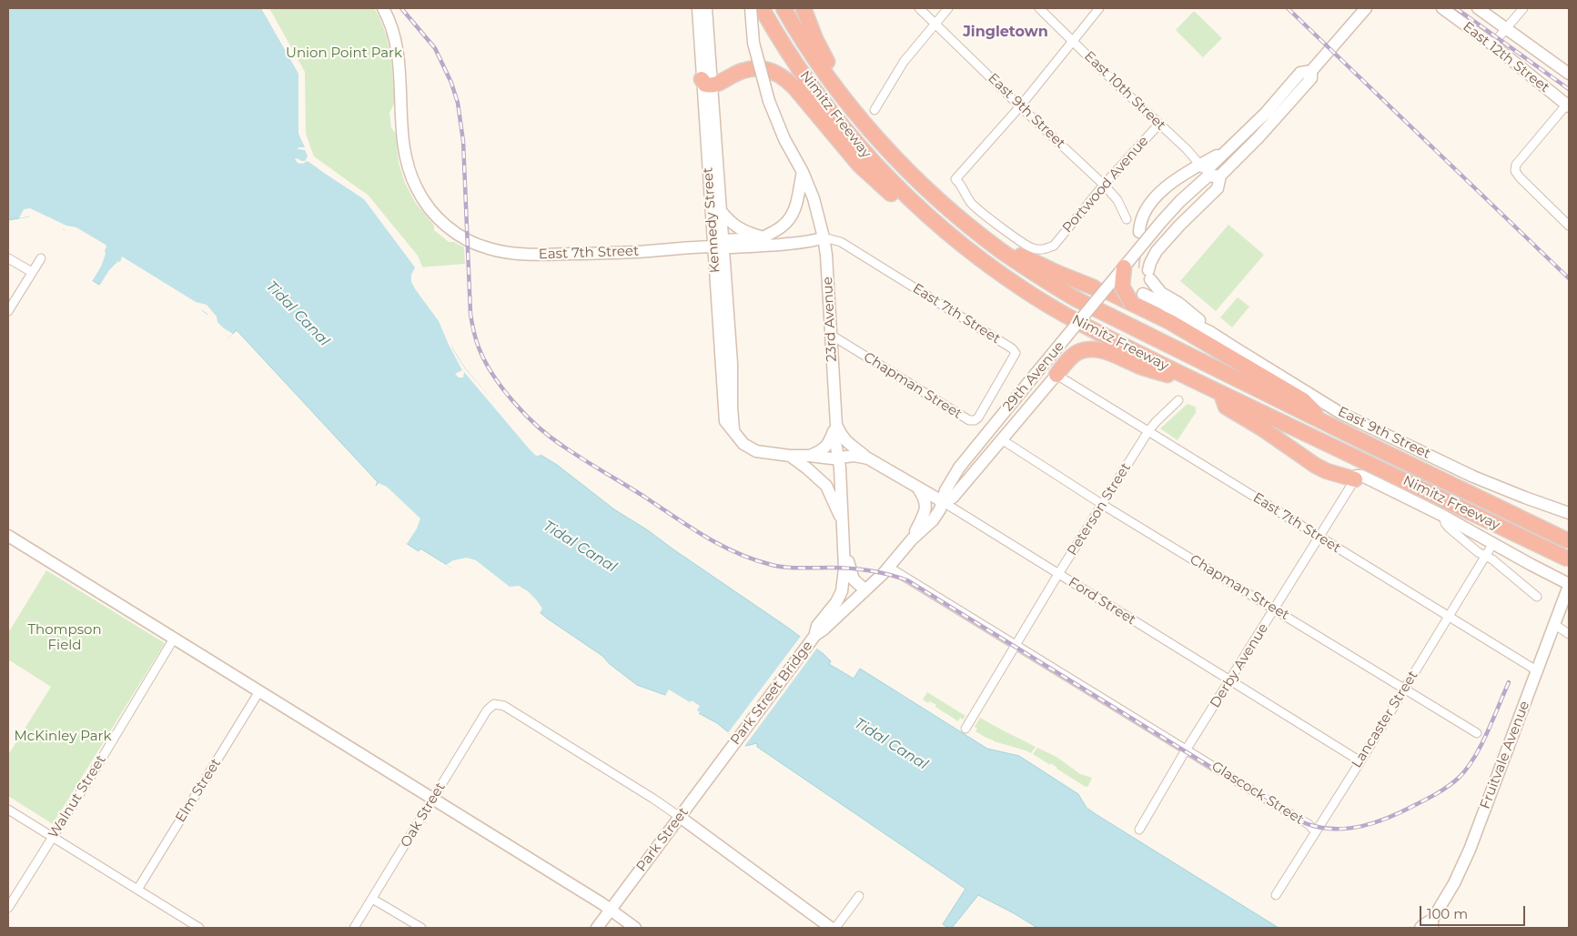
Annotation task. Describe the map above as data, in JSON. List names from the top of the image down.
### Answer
{
  "streets": {
    "highway": ["Nimitz Freeway"],
    "main road": [
      "East 12th Street",
      "East 9th Street",
      "Kennedy Street",
      "East 7th Street",
      "23rd Avenue",
      "29th Avenue",
      "Ford Street",
      "Park Street Bridge",
      "Fruitvale Avenue",
      "Park Street"
    ],
    "street": [
      "East 10th Street",
      "Portwood Avenue",
      "Chapman Street",
      "Peterson Street",
      "Derby Avenue",
      "Lancaster Street",
      "Elm Street",
      "Glascock Street",
      "Walnut Street",
      "Oak Street"
    ]
  },
  "crossings": [
    ["East 10th Street", "Portwood Avenue"],
    ["East 10th Street", "29th Avenue"],
    ["East 9th Street", "Portwood Avenue"],
    ["Kennedy Street", "East 7th Street"],
    ["Kennedy Street", "23rd Avenue"],
    ["Kennedy Street", "Ford Street"],
    ["East 7th Street", "23rd Avenue"],
    ["East 7th Street", "29th Avenue"],
    ["East 7th Street", "Chapman Street"],
    ["East 7th Street", "Peterson Street"],
    ["East 7th Street", "Derby Avenue"],
    ["East 7th Street", "Lancaster Street"],
    ["East 7th Street", "Fruitvale Avenue"],
    ["23rd Avenue", "29th Avenue"],
    ["23rd Avenue", "Chapman Street"],
    ["23rd Avenue", "Ford Street"],
    ["23rd Avenue", "Park Street Bridge"],
    ["29th Avenue", "Chapman Street"],
    ["29th Avenue", "Ford Street"],
    ["29th Avenue", "Park Street Bridge"],
    ["29th Avenue", "Glascock Street"],
    ["Chapman Street", "Peterson Street"],
    ["Chapman Street", "Derby Avenue"],
    ["Chapman Street", "Lancaster Street"],
    ["Peterson Street", "Ford Street"],
    ["Peterson Street", "Glascock Street"],
    ["Ford Street", "Derby Avenue"],
    ["Ford Street", "Lancaster Street"],
    ["Derby Avenue", "Glascock Street"],
    ["Park Street Bridge", "Park Street"],
    ["Lancaster Street", "Glascock Street"],
    ["Oak Street", "Park Street"]
  ],
  "districts": ["Jingletown"],
  "water": ["Tidal Canal"],
  "parks": ["Union Point Park", "Thompson Field", "McKinley Park"],
  "scale_bar": "100 m"
}
